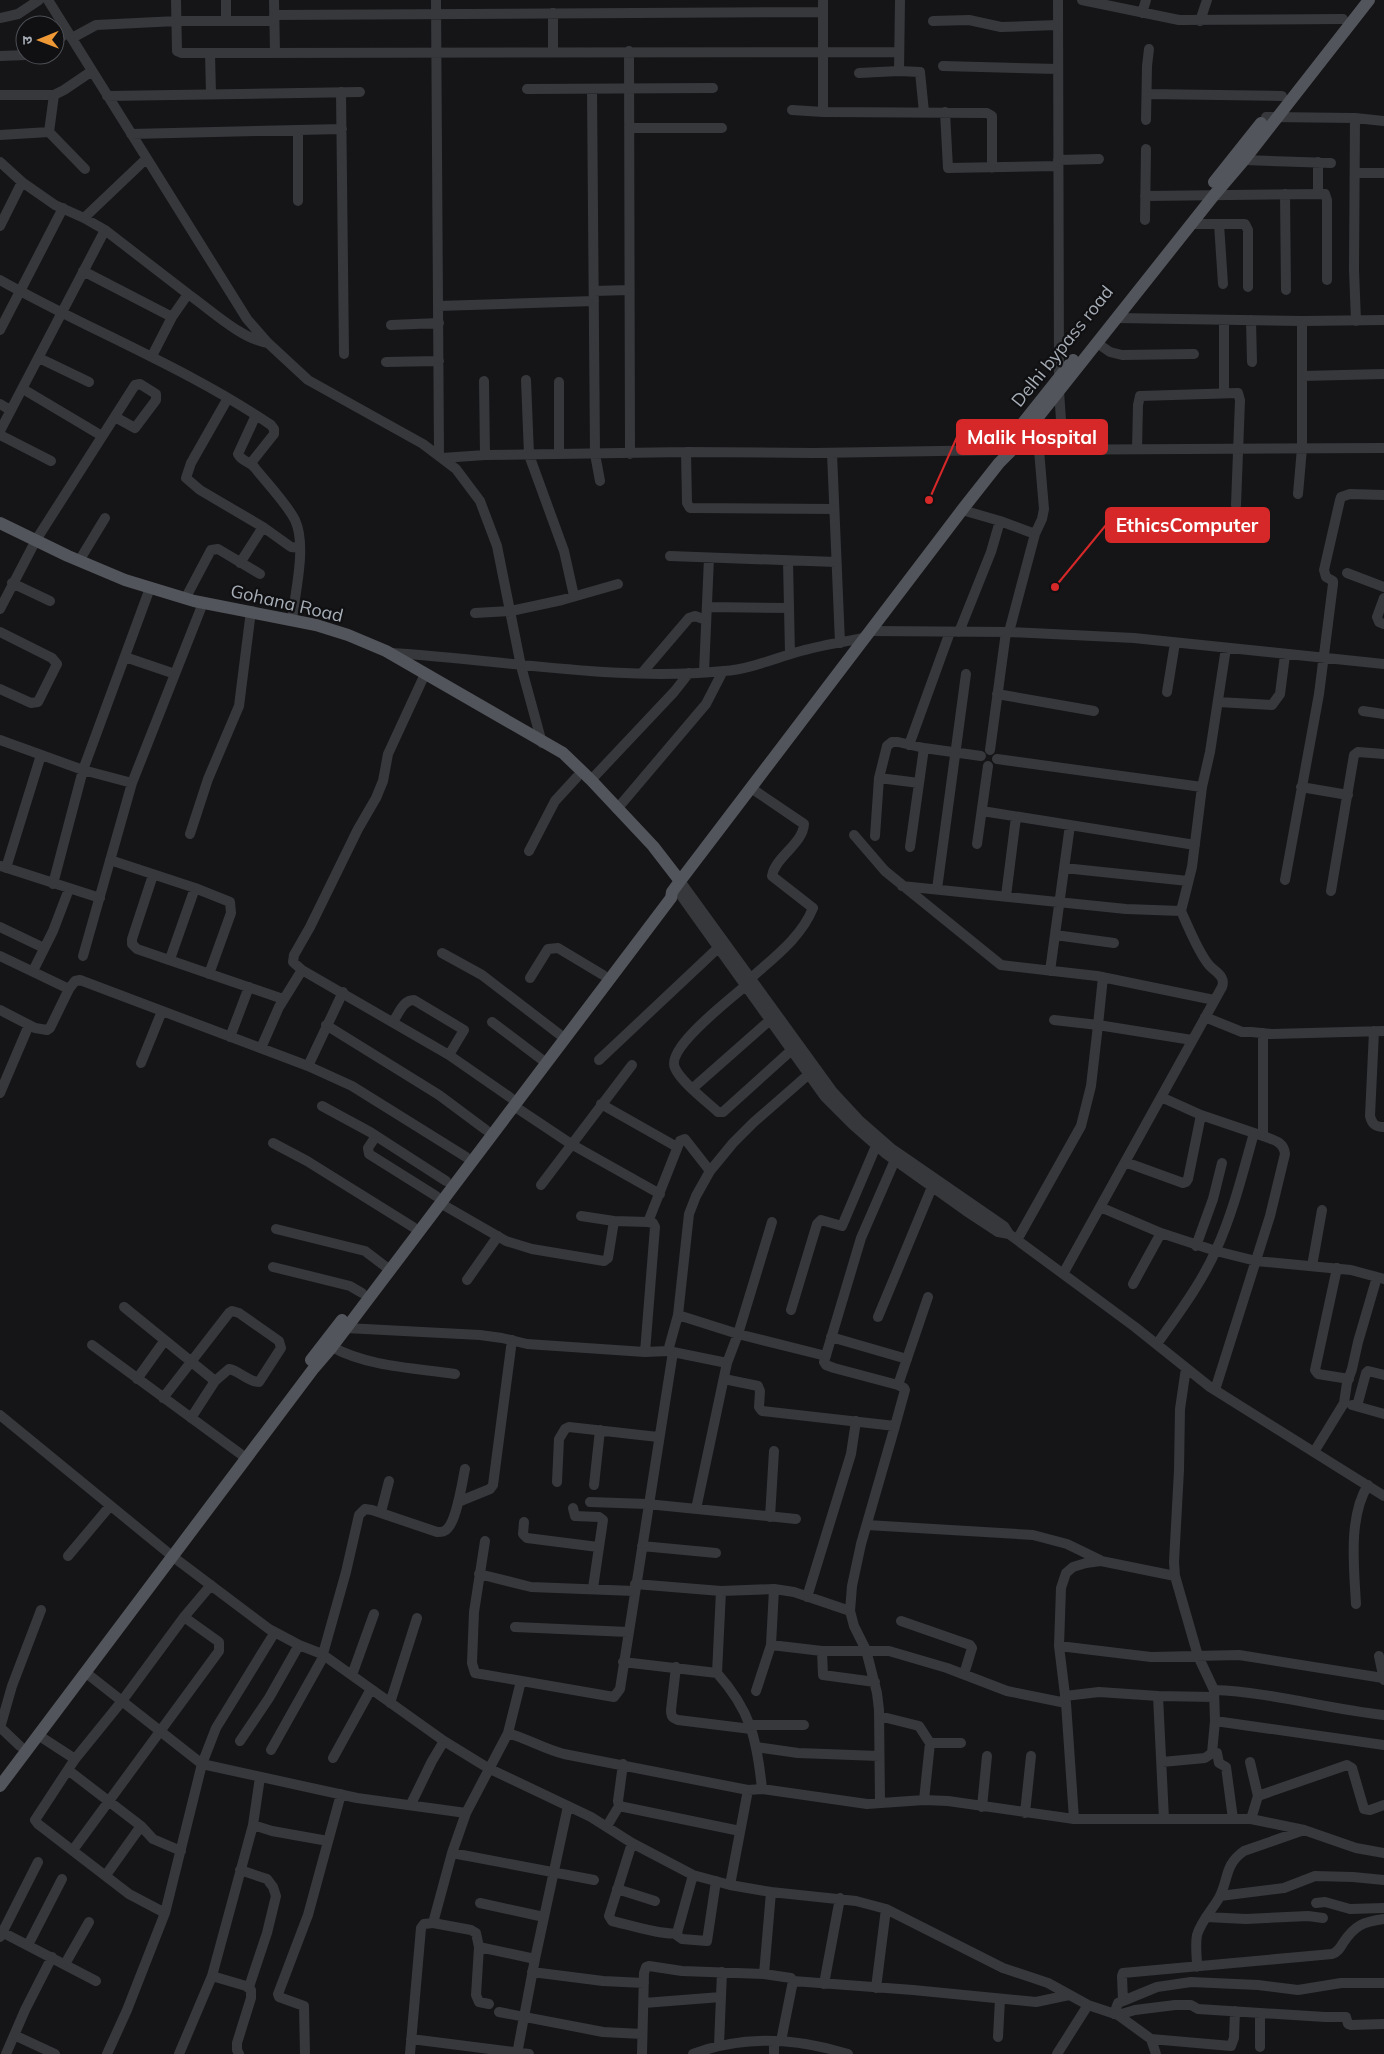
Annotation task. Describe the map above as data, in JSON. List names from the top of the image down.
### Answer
{
  "streets": {
    "main road": ["Delhi bypass road", "Gohana Road"]
  },
  "places": ["Malik Hospital", "EthicsComputer"],
  "north": "left"
}
